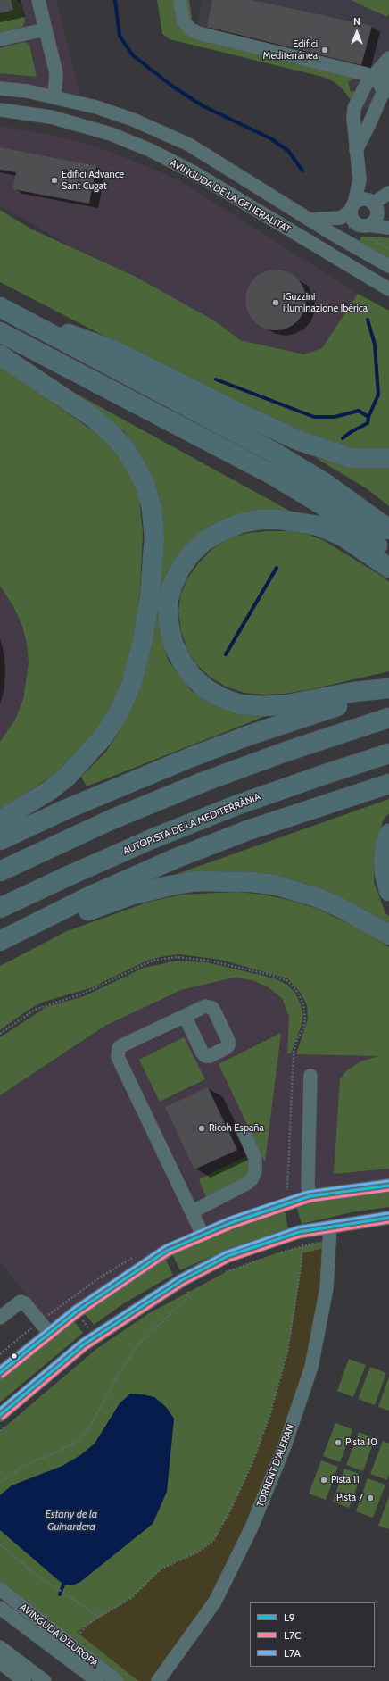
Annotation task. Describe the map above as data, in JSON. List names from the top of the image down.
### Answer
{
  "streets": {
    "highway": ["AUTOPISTA DE LA MEDITERRÀNIA"],
    "street": ["AVINGUDA DE LA GENERALITAT", "TORRENT D'ALERAN", "AVINGUDA D'EUROPA"]
  },
  "water": ["Estany de la Guinardera"],
  "places": [
    "Edifici Mediterránea",
    "Edifici Advance Sant Cugat",
    "iGuzzini illuminazione Ibérica",
    "Ricoh España",
    "Pista 10",
    "Pista 11",
    "Pista 7"
  ],
  "lines": ["transit line L7A", "transit line L9", "transit line L7C"],
  "legend": ["L9", "L7C", "L7A"],
  "north": "top"
}
